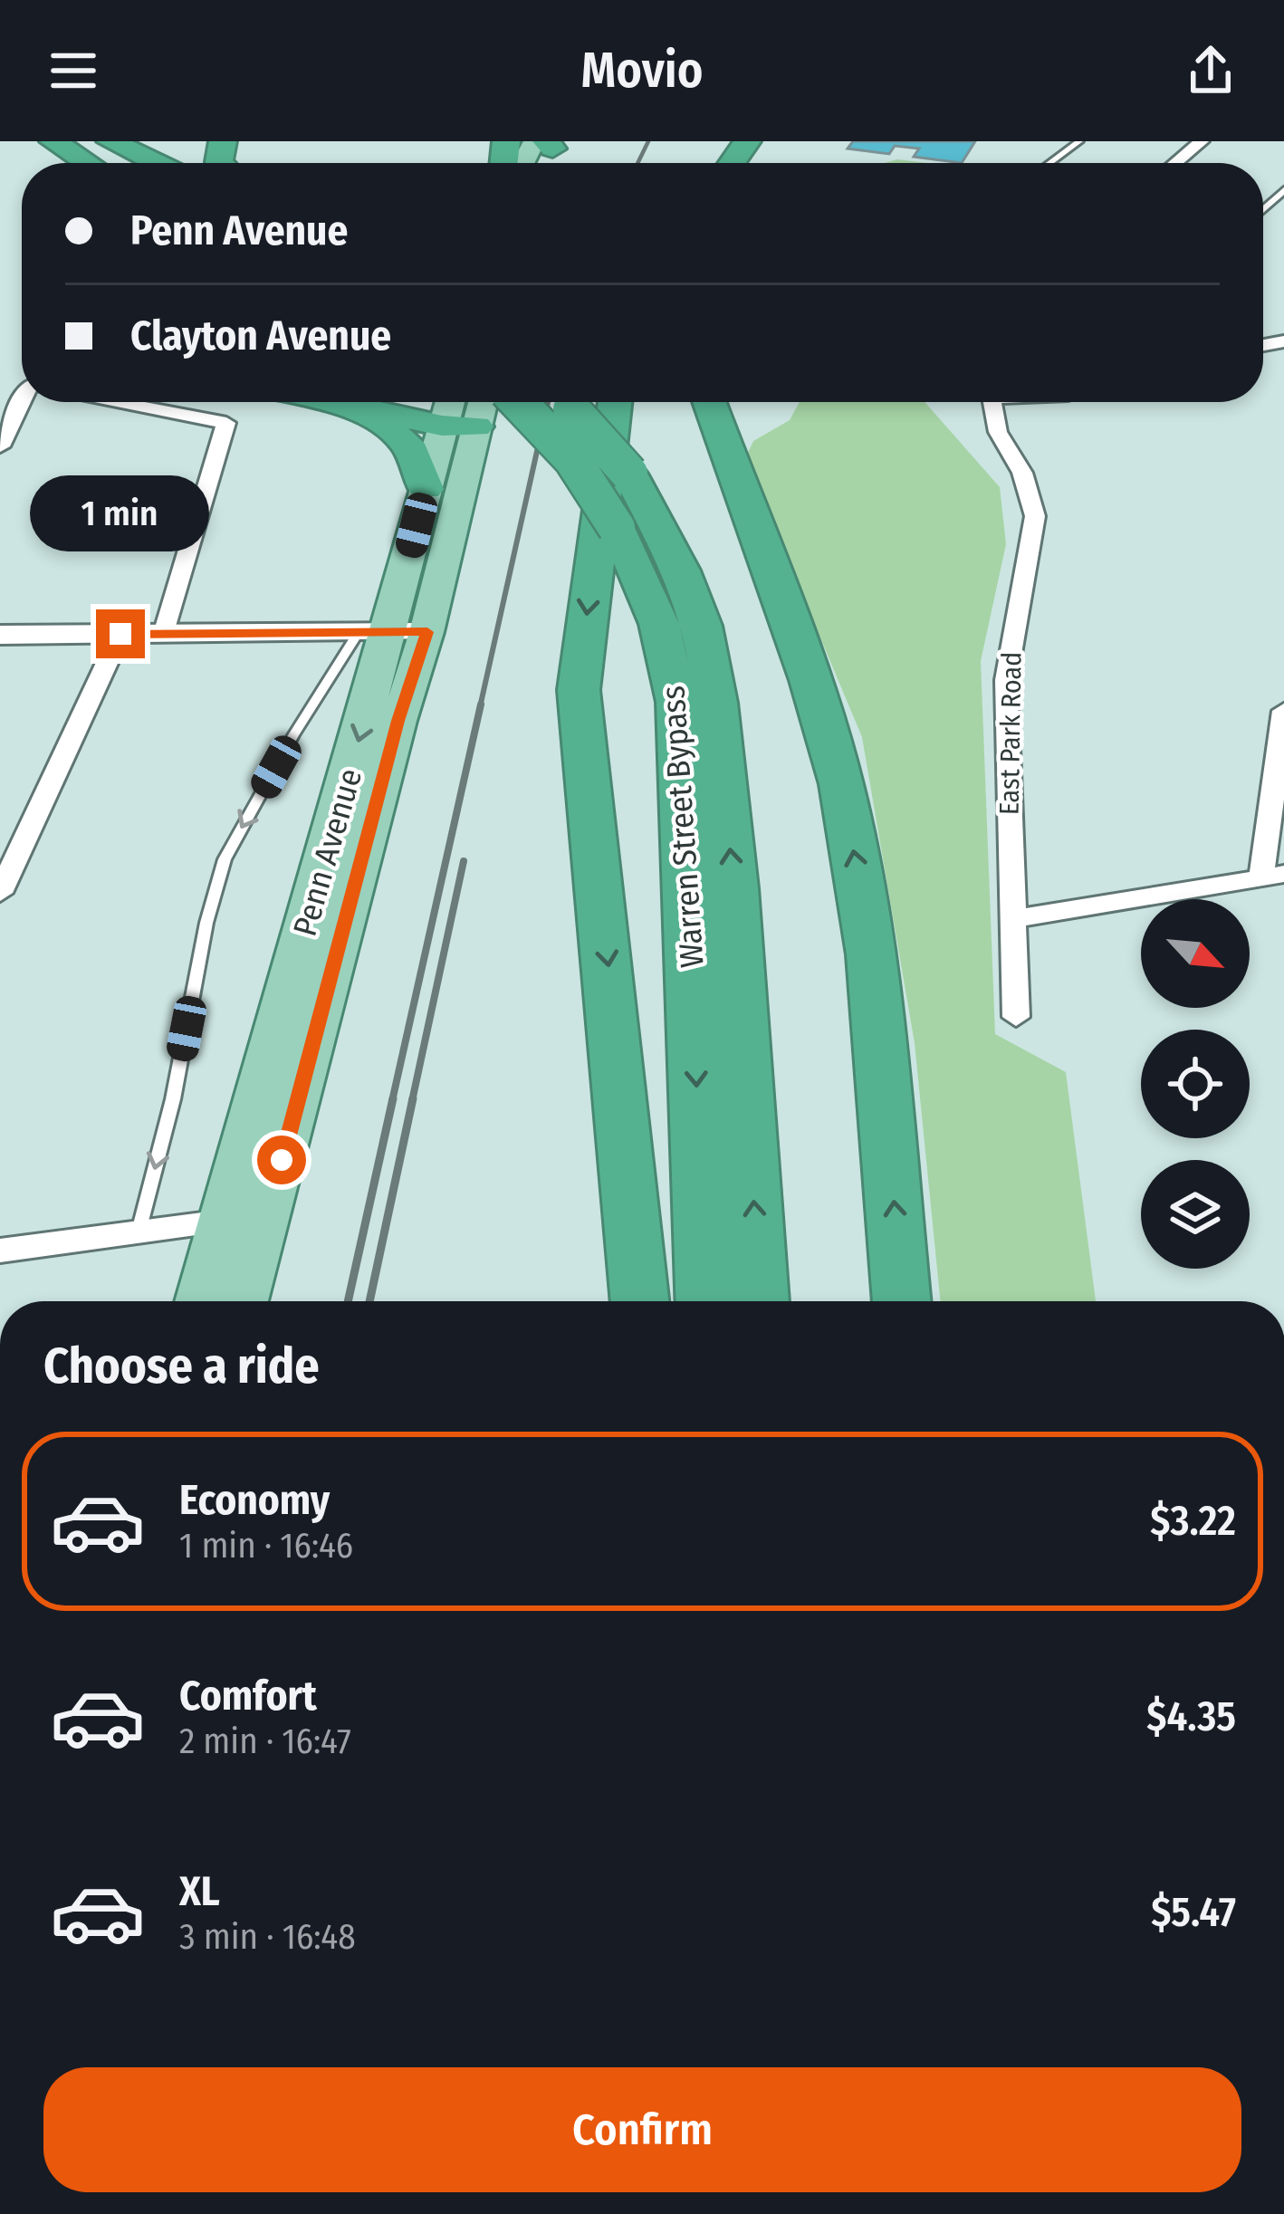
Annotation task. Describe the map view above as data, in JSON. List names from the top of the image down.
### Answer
{
  "streets": {
    "highway": ["Warren Street Bypass"],
    "main road": ["Penn Avenue"],
    "street": ["East Park Road"]
  },
  "north": "bottom right",
  "page": {
    "header": "Movio",
    "banner": ["Penn Avenue", "Clayton Avenue"],
    "bubble": "1 min",
    "heading": "Choose a ride",
    "list": [
      {
        "name": "Economy",
        "note": "1 min · 16:46",
        "value": "$3.22"
      },
      {
        "name": "Comfort",
        "note": "2 min · 16:47",
        "value": "$4.35"
      },
      {
        "name": "XL",
        "note": "3 min · 16:48",
        "value": "$5.47"
      }
    ],
    "buttons": "Confirm"
  }
}
